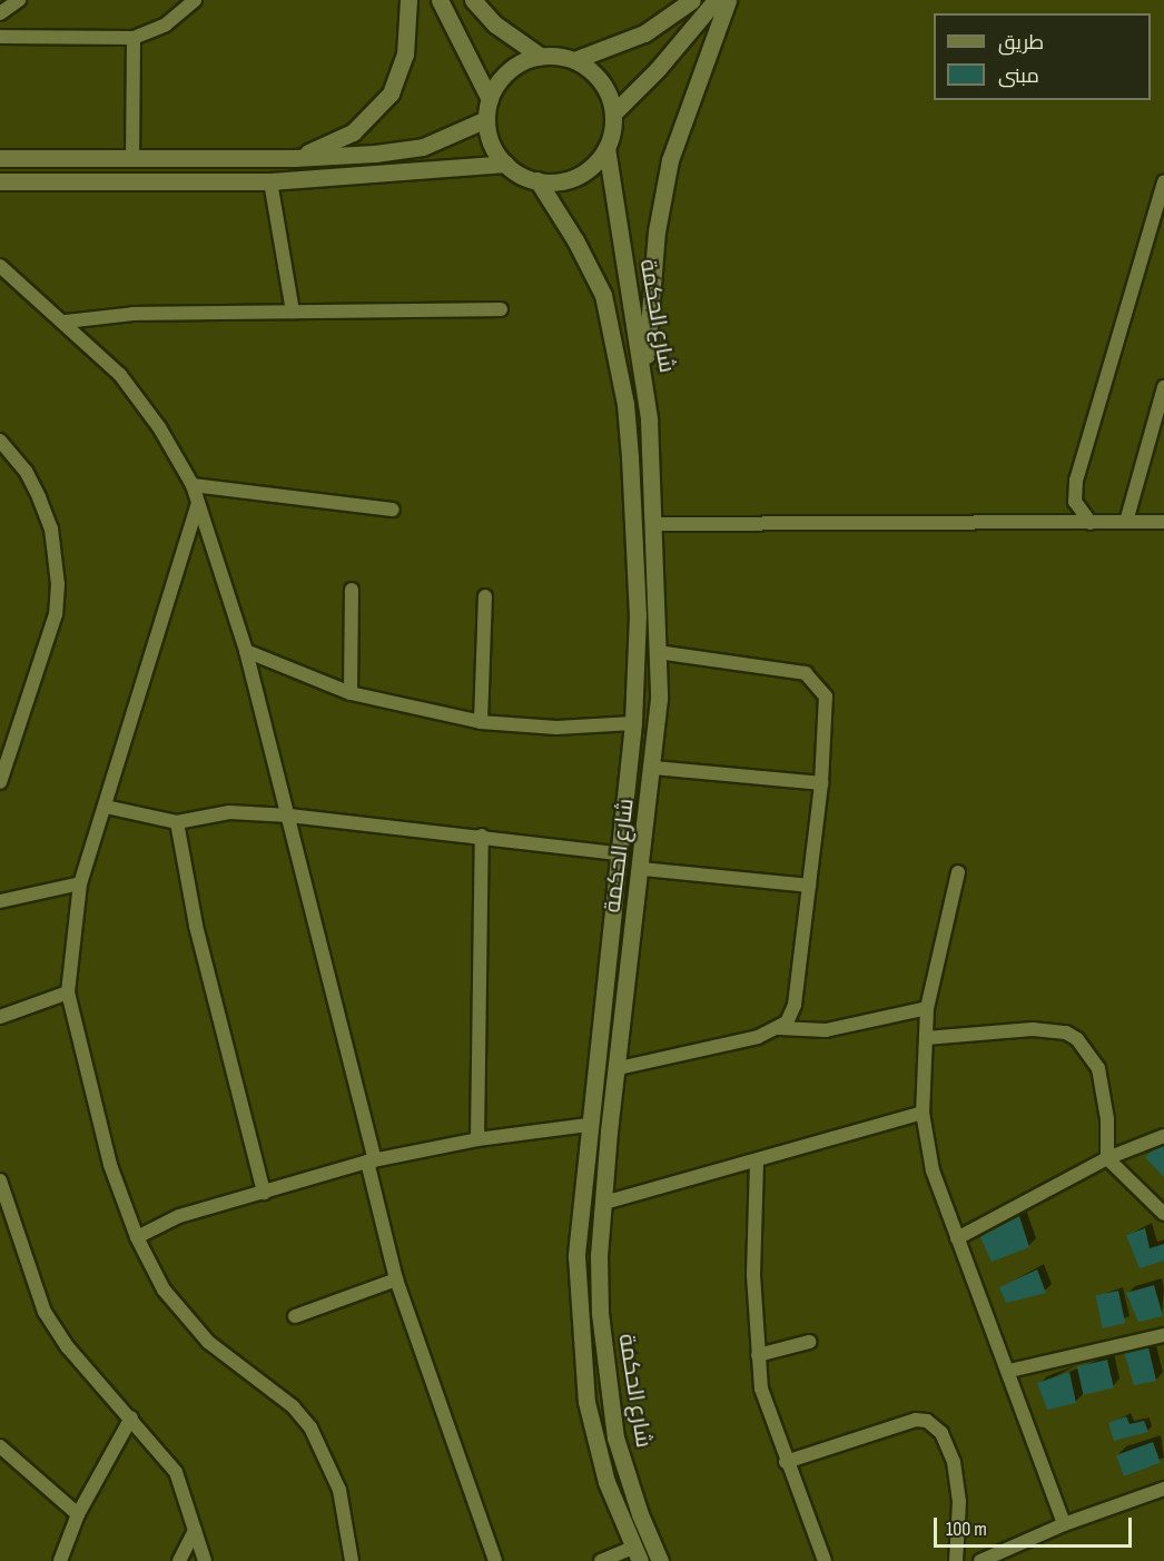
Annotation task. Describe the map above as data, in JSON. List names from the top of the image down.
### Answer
{
  "streets": {
    "street": ["شارع الحكمة"]
  },
  "legend": ["طريق", "مبنى"],
  "scale_bar": "100 m"
}
